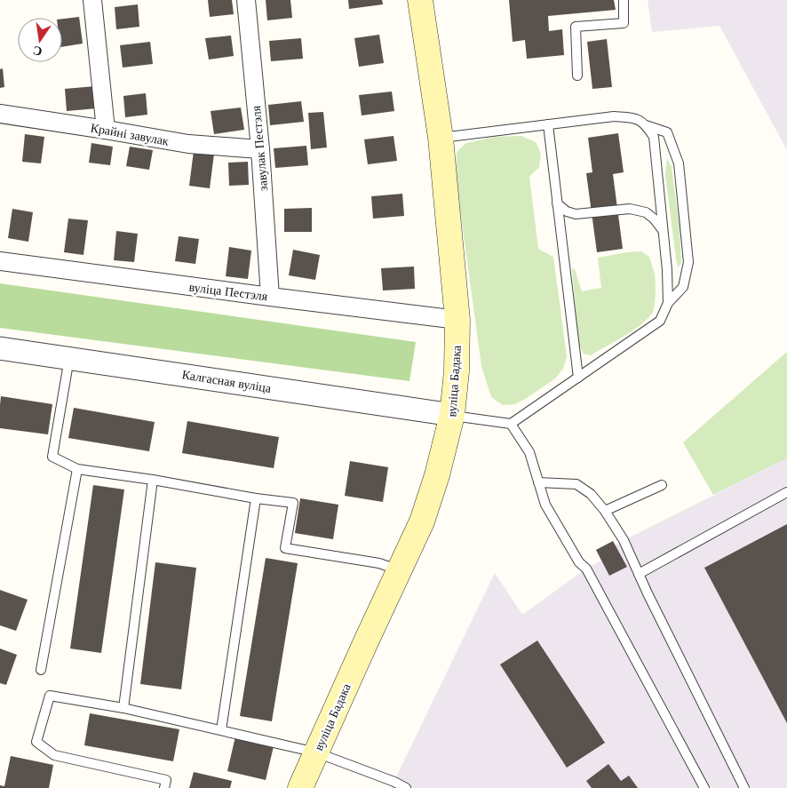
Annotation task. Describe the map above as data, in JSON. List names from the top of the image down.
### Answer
{
  "streets": {
    "main road": ["вуліца Бадака"],
    "street": [
      "Крайні завулак",
      "завулак Пестэля",
      "вуліца Пестэля",
      "Калгасная вуліца"
    ]
  },
  "crossings": [
    ["Крайні завулак", "завулак Пестэля"],
    ["завулак Пестэля", "вуліца Пестэля"],
    ["вуліца Пестэля", "вуліца Бадака"],
    ["Калгасная вуліца", "вуліца Бадака"]
  ],
  "north": "bottom"
}
